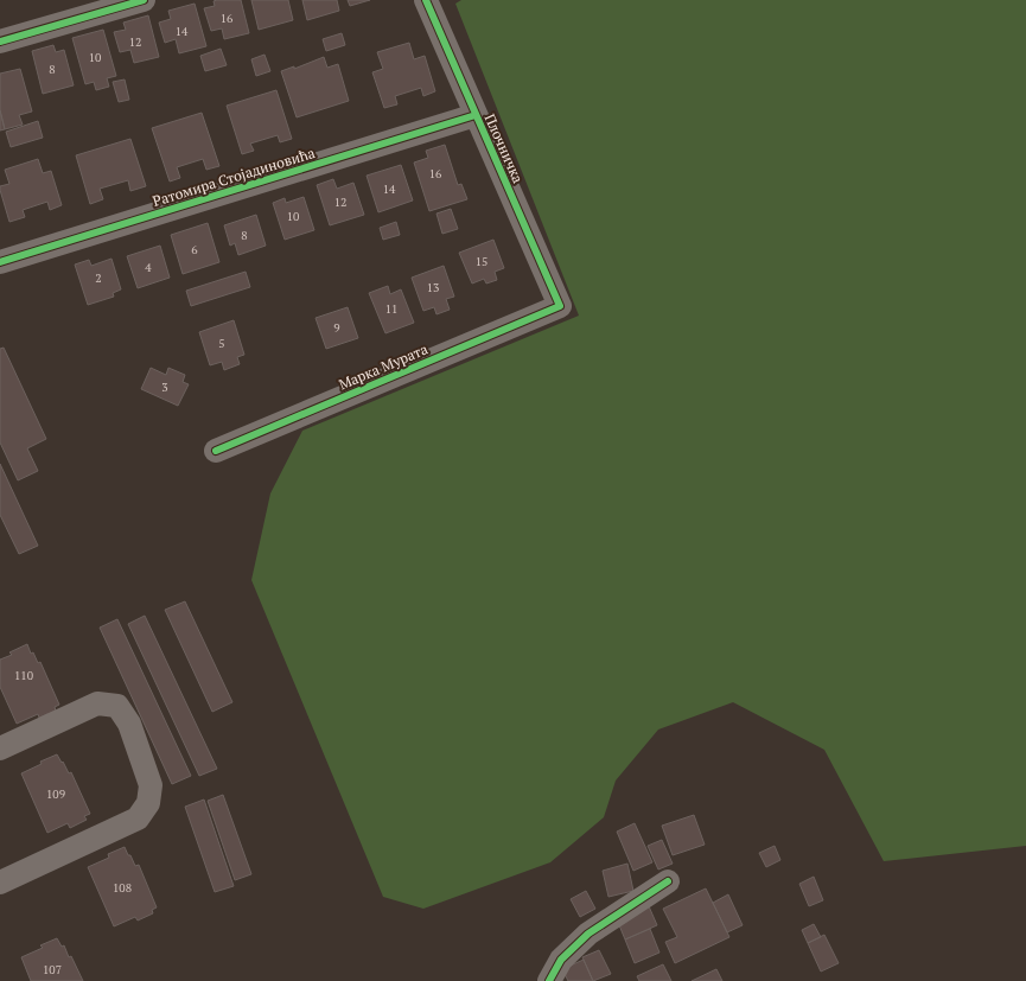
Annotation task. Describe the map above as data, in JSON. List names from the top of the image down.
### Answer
{
  "streets": {
    "street": ["Плочничка", "Ратомира Стојадиновића", "Марка Мурата"]
  },
  "crossings": [
    ["Плочничка", "Ратомира Стојадиновића"],
    ["Плочничка", "Марка Мурата"]
  ],
  "house_numbers": [
    "16",
    "14",
    "12",
    "10",
    "8",
    "16",
    "14",
    "12",
    "10",
    "8",
    "6",
    "15",
    "4",
    "2",
    "13",
    "11",
    "9",
    "5",
    "3",
    "110",
    "109",
    "108",
    "107"
  ]
}
